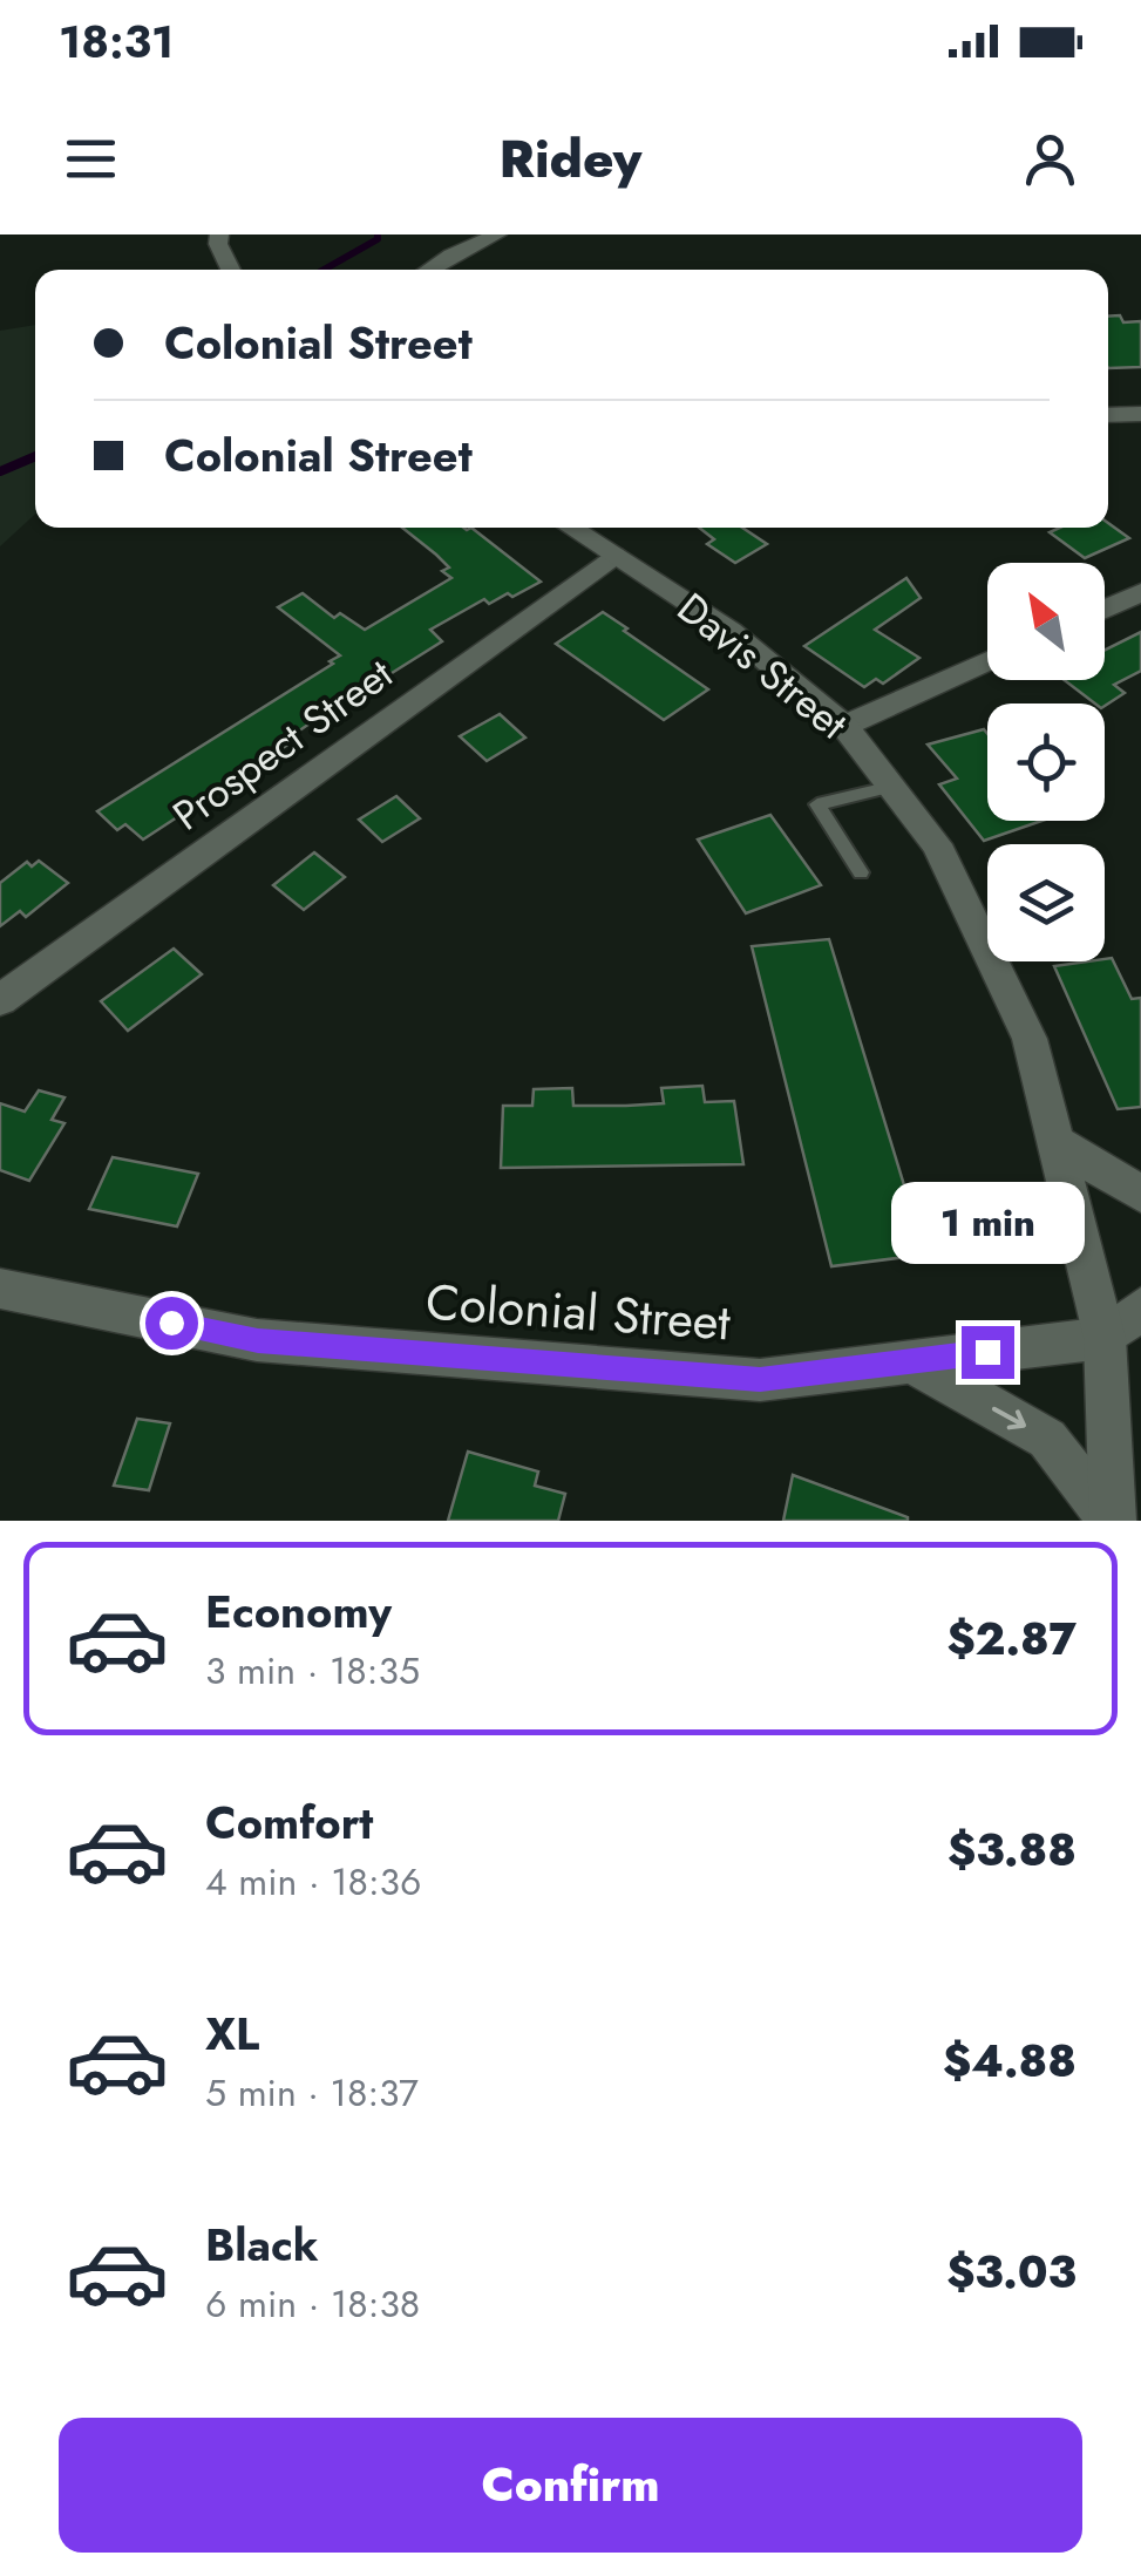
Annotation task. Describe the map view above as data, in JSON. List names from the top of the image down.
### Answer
{
  "streets": {
    "street": ["Davis Street", "Prospect Street", "Colonial Street"]
  },
  "crossings": [
    ["Davis Street", "Prospect Street"],
    ["Davis Street", "Colonial Street"]
  ],
  "north": "top left",
  "page": {
    "status": "18:31",
    "header": "Ridey",
    "banner": ["Colonial Street", "Colonial Street"],
    "bubble": "1 min",
    "list": [
      {
        "name": "Economy",
        "note": "3 min · 18:35",
        "value": "$2.87"
      },
      {
        "name": "Comfort",
        "note": "4 min · 18:36",
        "value": "$3.88"
      },
      {
        "name": "XL",
        "note": "5 min · 18:37",
        "value": "$4.88"
      },
      {
        "name": "Black",
        "note": "6 min · 18:38",
        "value": "$3.03"
      }
    ],
    "buttons": "Confirm"
  }
}
